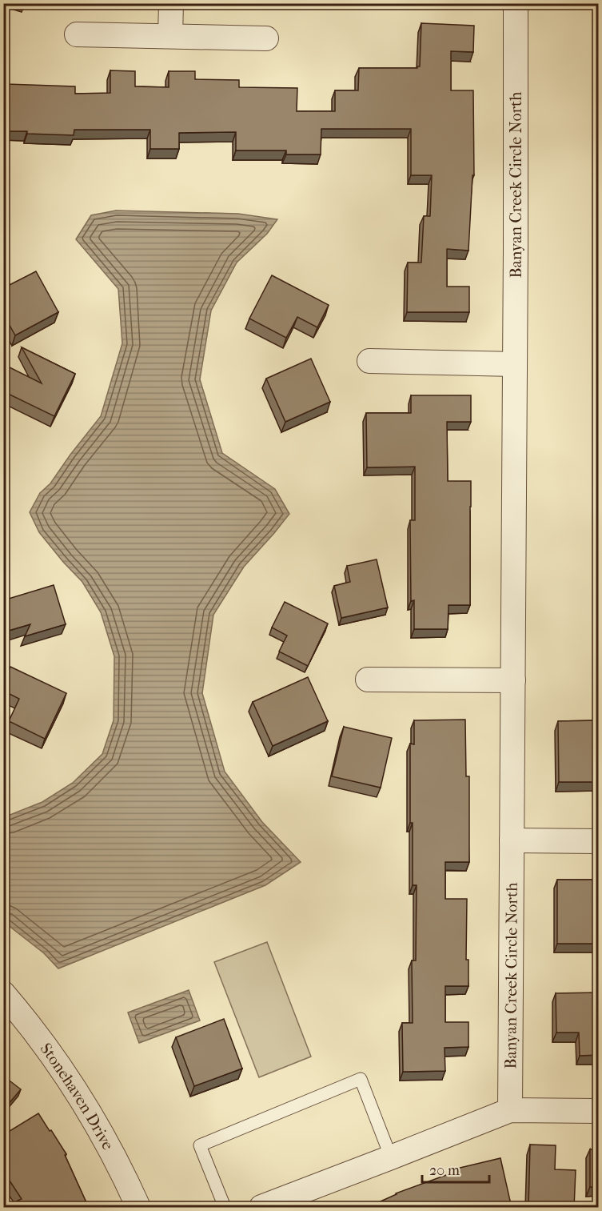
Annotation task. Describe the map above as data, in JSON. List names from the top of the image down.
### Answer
{
  "streets": {
    "street": ["Banyan Creek Circle North", "Stonehaven Drive"]
  },
  "scale_bar": "20 m"
}
